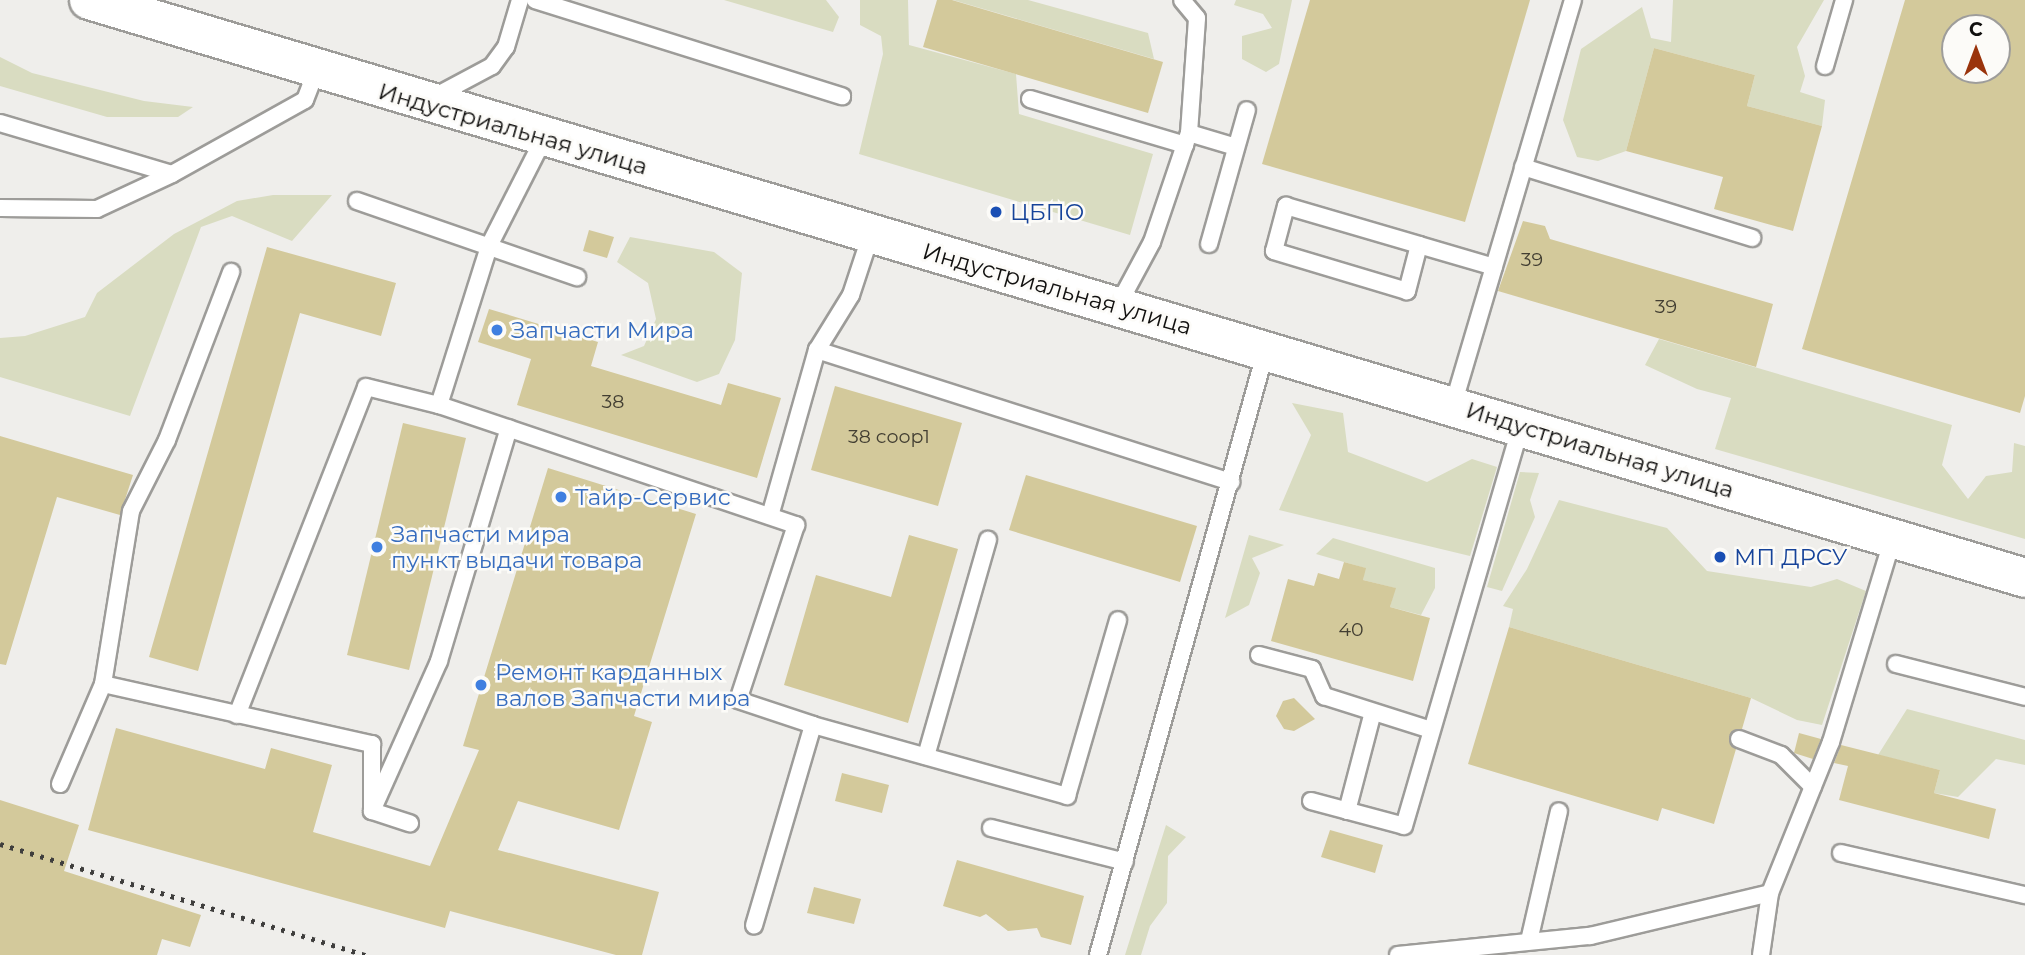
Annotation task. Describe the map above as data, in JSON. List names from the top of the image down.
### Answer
{
  "streets": {
    "main road": ["Индустриальная улица"]
  },
  "places": [
    "ЦБПО",
    "Запчасти Мира",
    "Тайр-Сервис",
    "Запчасти мира пункт выдачи товара",
    "МП ДРСУ",
    "Ремонт карданных валов Запчасти мира"
  ],
  "house_numbers": [
    "39",
    "39",
    "38",
    "38 соор1",
    "40"
  ],
  "north": "top"
}
